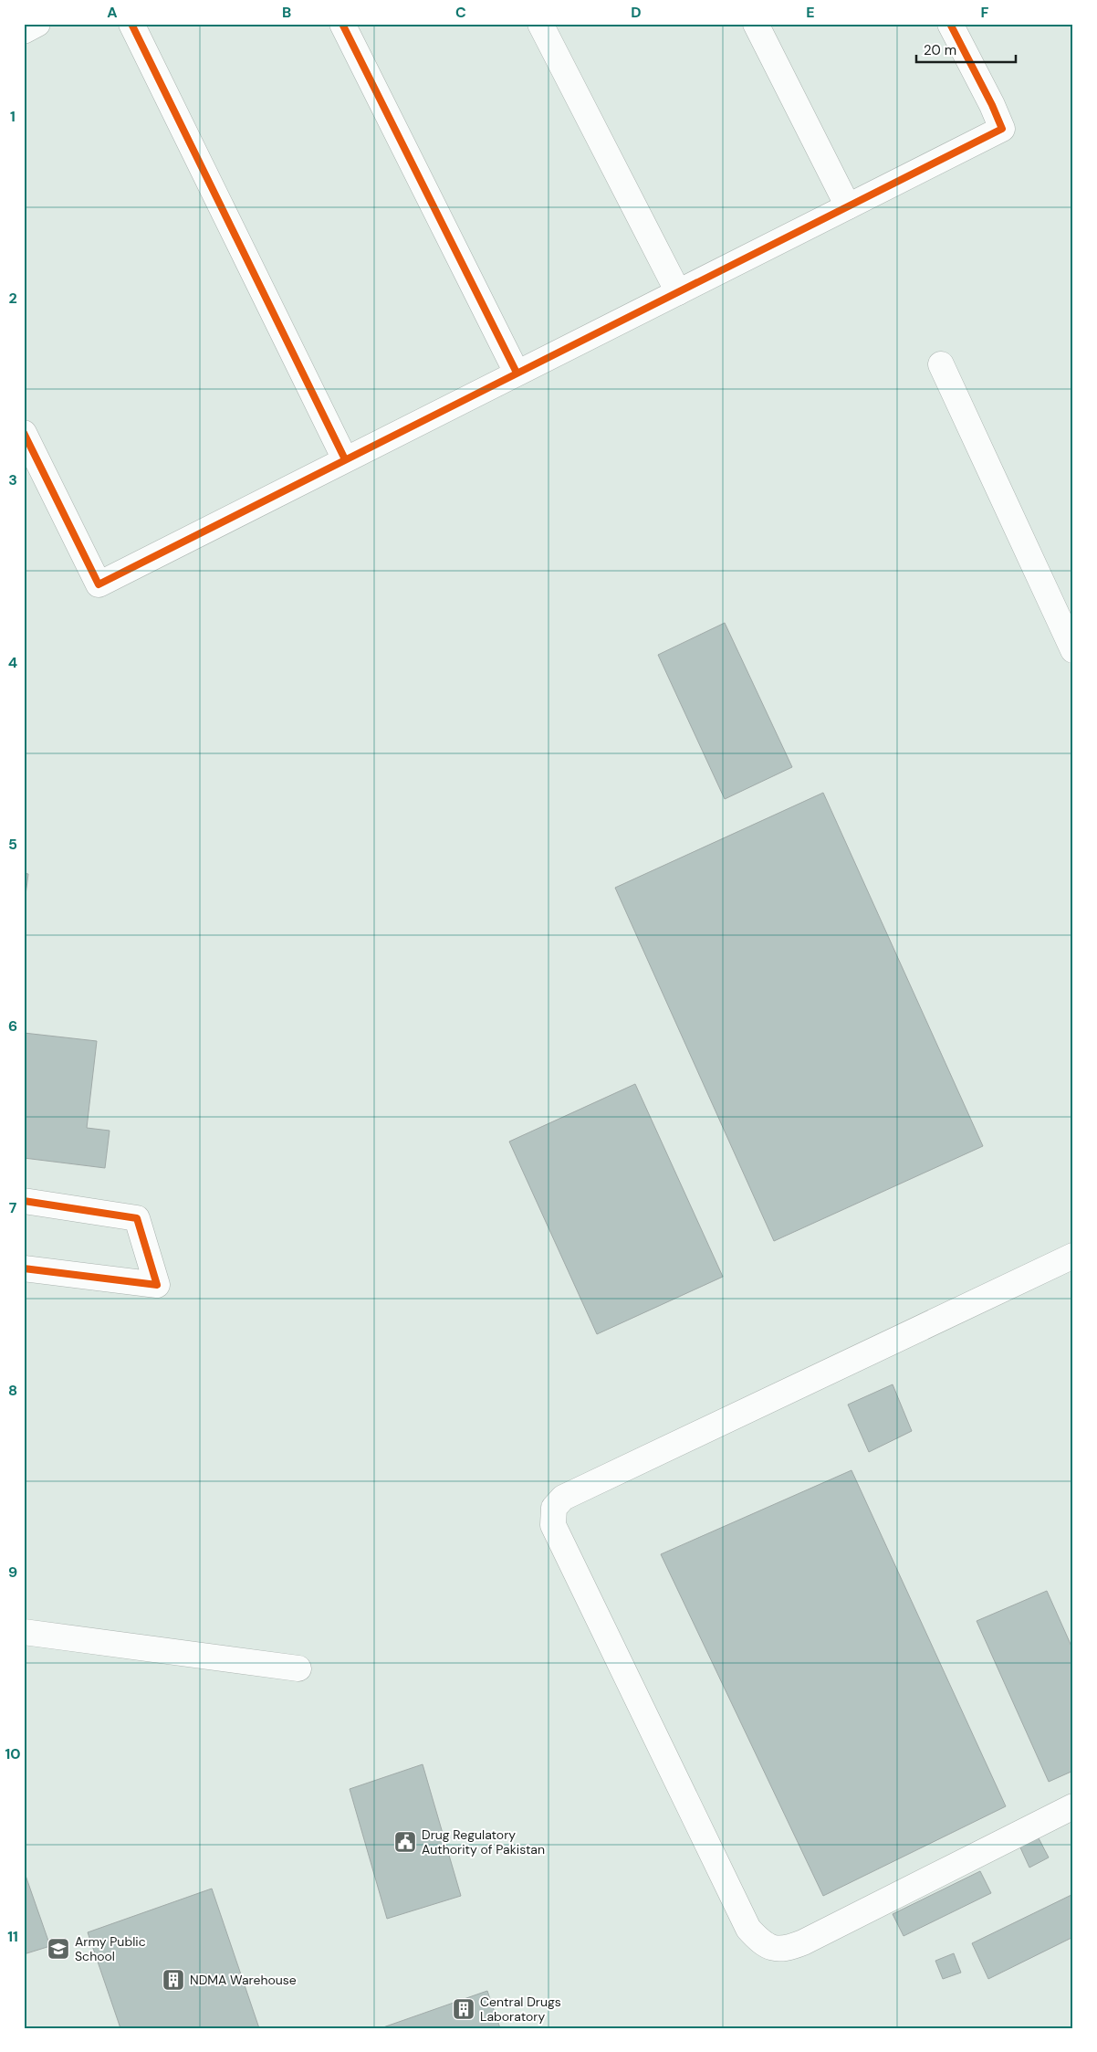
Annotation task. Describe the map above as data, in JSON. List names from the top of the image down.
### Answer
{
  "places": {
    "public building": ["Drug Regulatory Authority of Pakistan"],
    "school or university": ["Army Public School"],
    "building": ["NDMA Warehouse", "Central Drugs Laboratory"]
  },
  "scale_bar": "20 m",
  "grid": {
    "columns": [
      "A",
      "B",
      "C",
      "D",
      "E",
      "F"
    ],
    "rows": [
      "1",
      "2",
      "3",
      "4",
      "5",
      "6",
      "7",
      "8",
      "9",
      "10",
      "11"
    ]
  }
}
